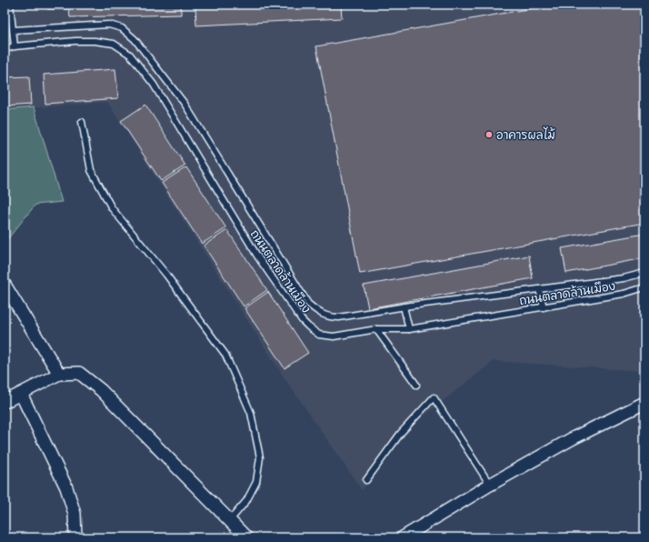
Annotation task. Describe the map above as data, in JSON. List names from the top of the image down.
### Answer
{
  "streets": {
    "lane": ["ถนนตลาดล้านเมือง"]
  },
  "places": ["อาคารผลไม้"]
}
